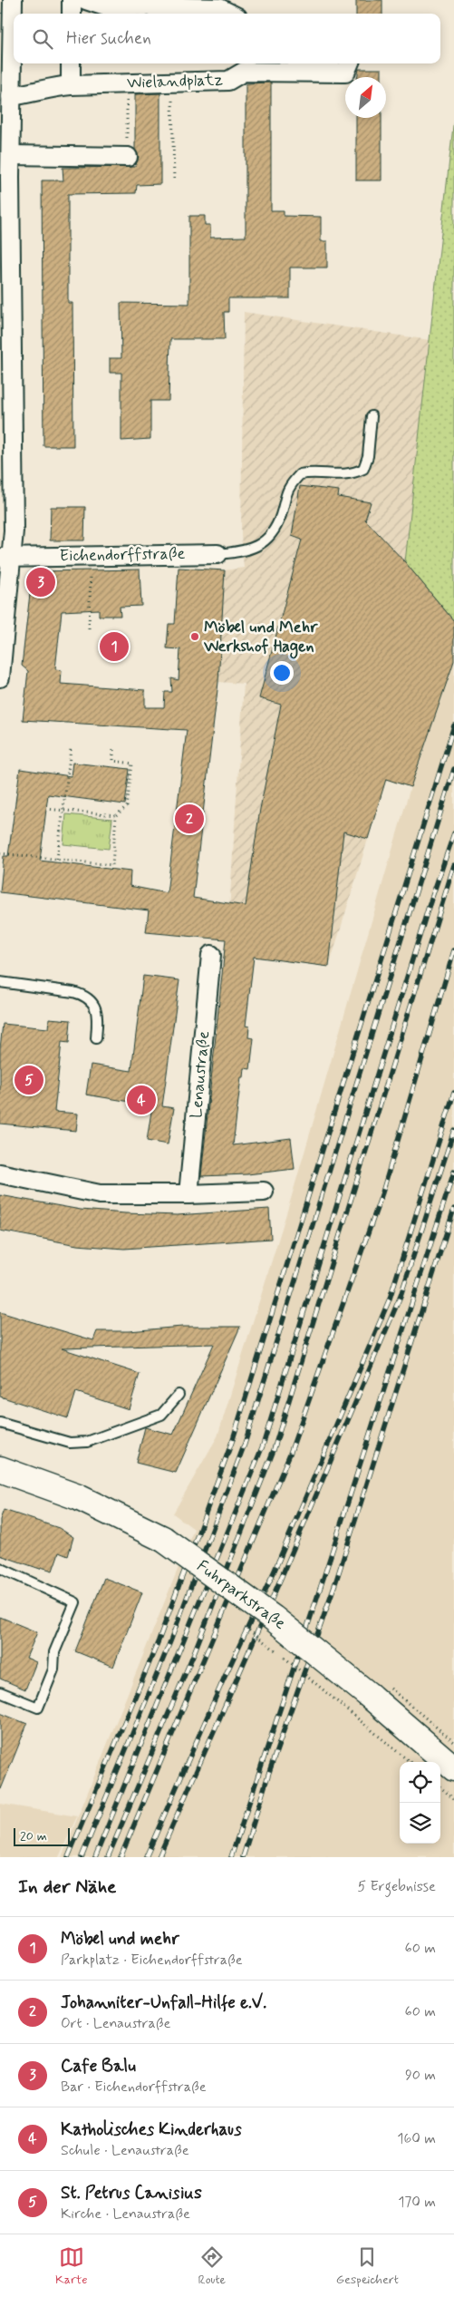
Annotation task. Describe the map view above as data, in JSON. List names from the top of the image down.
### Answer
{
  "streets": {
    "main road": ["Fuhrparkstraße"],
    "street": ["Wielandplatz", "Eichendorffstraße", "Lenaustraße"]
  },
  "places": ["Möbel und Mehr Werkshof Hagen"],
  "scale_bar": "20 m",
  "north": "top right",
  "page": {
    "search": "Hier suchen",
    "pins": [
      "3",
      "1",
      "2",
      "5",
      "4"
    ],
    "scale": "20 m",
    "heading": ["In der Nähe", "5 Ergebnisse"],
    "list": [
      {
        "mark": "1",
        "name": "Möbel und mehr",
        "note": "Parkplatz · Eichendorffstraße",
        "value": "60 m"
      },
      {
        "mark": "2",
        "name": "Johanniter-Unfall-Hilfe e.V.",
        "note": "Ort · Lenaustraße",
        "value": "60 m"
      },
      {
        "mark": "3",
        "name": "Cafe Balu",
        "note": "Bar · Eichendorffstraße",
        "value": "90 m"
      },
      {
        "mark": "4",
        "name": "Katholisches Kinderhaus",
        "note": "Schule · Lenaustraße",
        "value": "160 m"
      },
      {
        "mark": "5",
        "name": "St. Petrus Canisius",
        "note": "Kirche · Lenaustraße",
        "value": "170 m"
      }
    ],
    "nav": ["Karte", "Route", "Gespeichert"]
  }
}
